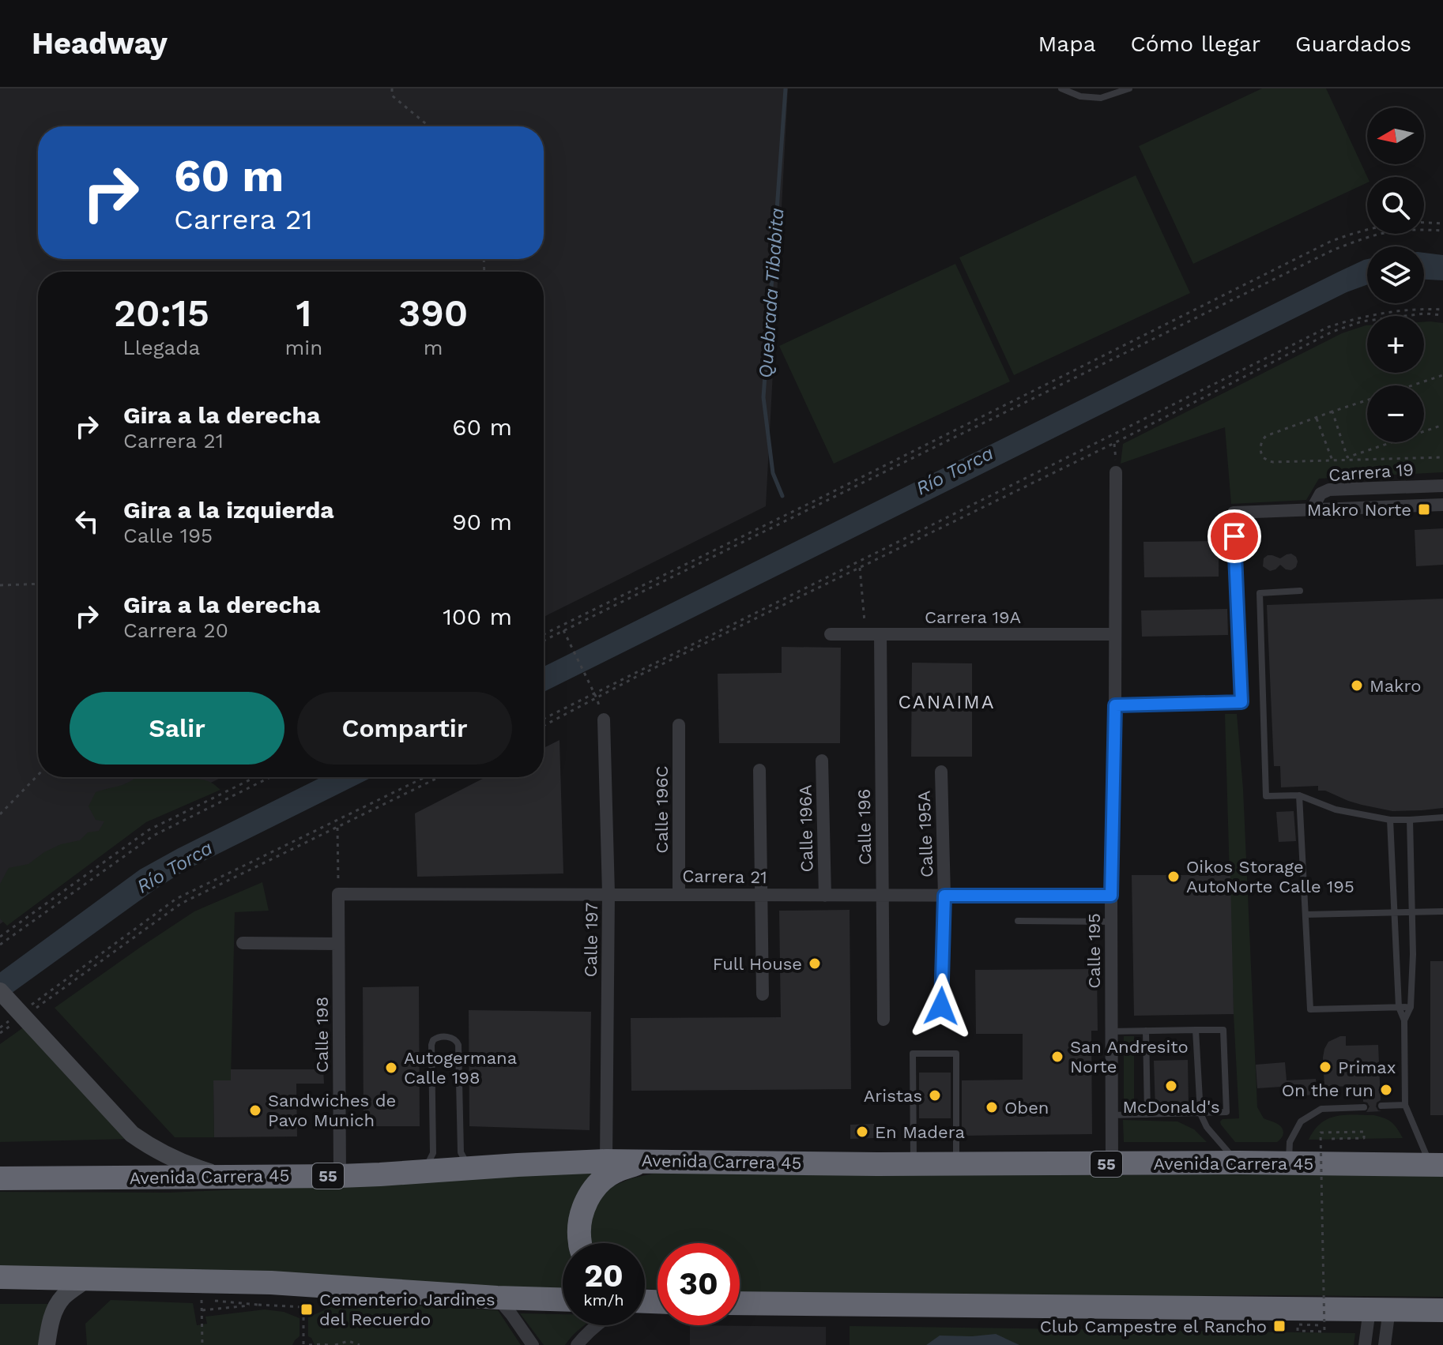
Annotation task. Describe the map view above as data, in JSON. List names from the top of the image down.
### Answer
{
  "streets": {
    "highway": ["Avenida Carrera 45", "55"],
    "street": [
      "Carrera 19",
      "Carrera 19A",
      "Calle 196C",
      "Calle 196",
      "Calle 196A",
      "Calle 195A",
      "Carrera 21",
      "Calle 197",
      "Calle 195",
      "Calle 198"
    ]
  },
  "crossings": [
    ["Carrera 19", "Calle 195"],
    ["Carrera 19A", "Calle 196"],
    ["Carrera 19A", "Calle 195"],
    ["Calle 196C", "Carrera 21"],
    ["Calle 196", "Carrera 21"],
    ["Calle 196A", "Carrera 21"],
    ["Calle 195A", "Carrera 21"],
    ["Carrera 21", "Calle 197"],
    ["Carrera 21", "Calle 195"],
    ["Carrera 21", "Calle 198"],
    ["Calle 197", "Avenida Carrera 45"],
    ["Calle 195", "Avenida Carrera 45"],
    ["Calle 198", "Avenida Carrera 45"]
  ],
  "districts": ["CANAIMA"],
  "water": ["Quebrada Tibabita", "Río Torca"],
  "places": {
    "transit": ["Makro Norte", "Cementerio Jardines del Recuerdo", "Club Campestre el Rancho"],
    "other": [
      "Makro",
      "Oikos Storage AutoNorte Calle 195",
      "Full House",
      "San Andresito Norte",
      "Primax",
      "Autogermana Calle 198",
      "McDonald's",
      "On the run",
      "Aristas",
      "Oben",
      "Sandwiches de Pavo Munich",
      "En Madera"
    ]
  },
  "north": "left",
  "page": {
    "header": "Headway",
    "nav": ["Mapa", "Cómo llegar", "Guardados"],
    "map_buttons": ["+", "−"],
    "turn": ["60 m", "Carrera 21"],
    "eta": [
      "20:15",
      "Llegada",
      "1",
      "min",
      "390",
      "m"
    ],
    "list": [
      {
        "name": "Gira a la derecha",
        "note": "Carrera 21",
        "value": "60 m"
      },
      {
        "name": "Gira a la izquierda",
        "note": "Calle 195",
        "value": "90 m"
      },
      {
        "name": "Gira a la derecha",
        "note": "Carrera 20",
        "value": "100 m"
      }
    ],
    "buttons": ["Salir", "Compartir"],
    "speed": "20 km/h",
    "limit": "30"
  }
}
